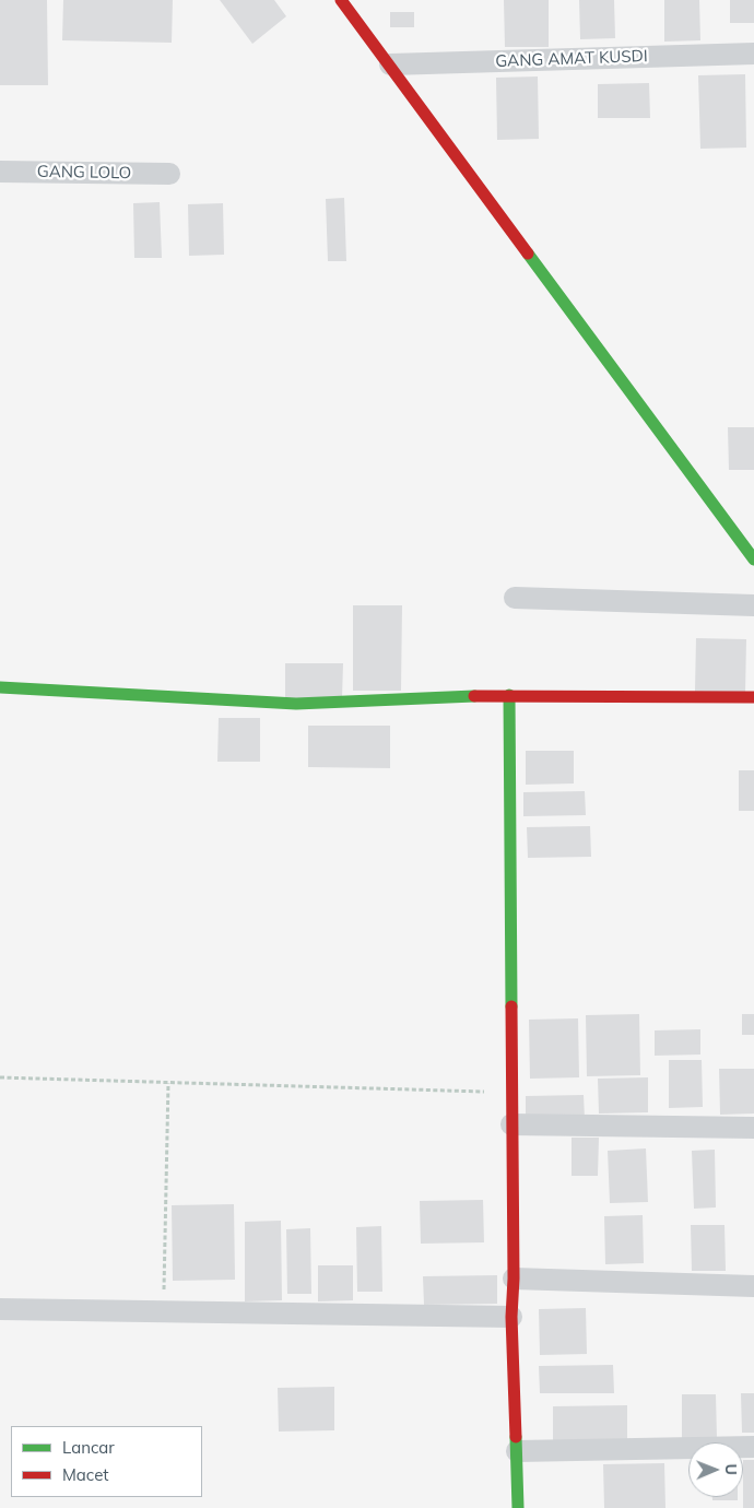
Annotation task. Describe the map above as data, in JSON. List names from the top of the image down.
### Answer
{
  "streets": {
    "street": ["GANG AMAT KUSDI", "GANG LOLO"]
  },
  "legend": ["Lancar", "Macet"],
  "north": "right"
}
